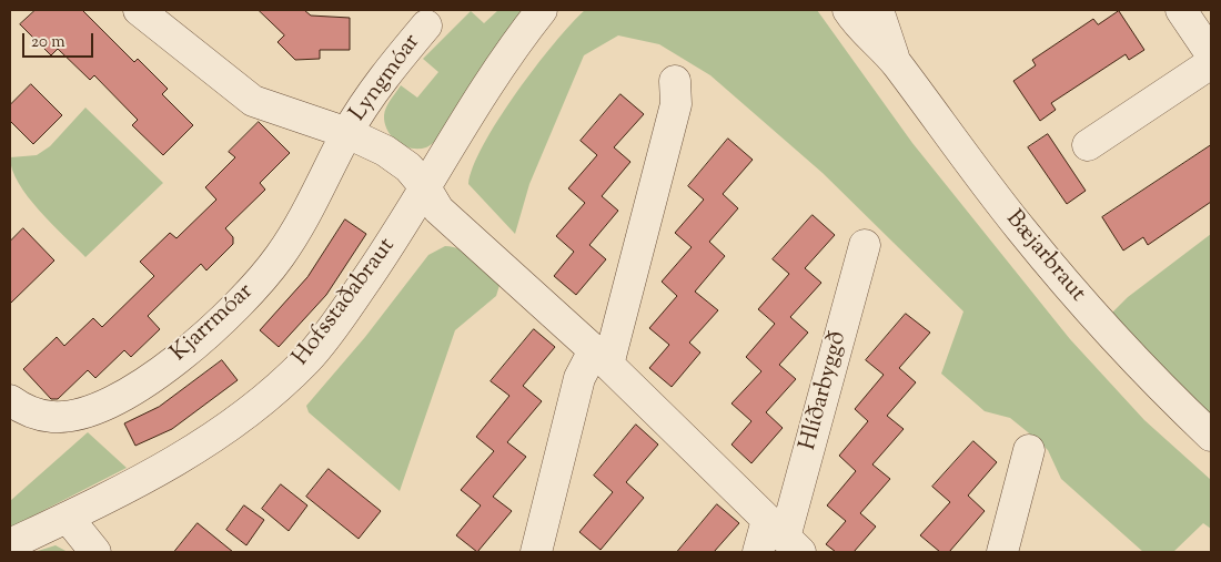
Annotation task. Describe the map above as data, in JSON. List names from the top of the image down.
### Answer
{
  "streets": {
    "street": [
      "Lyngmóar",
      "Bæjarbraut",
      "Hofsstaðabraut",
      "Kjarrmóar",
      "Hlíðarbyggð"
    ]
  },
  "crossings": [
    ["Lyngmóar", "Kjarrmóar"]
  ],
  "scale_bar": "20 m"
}
